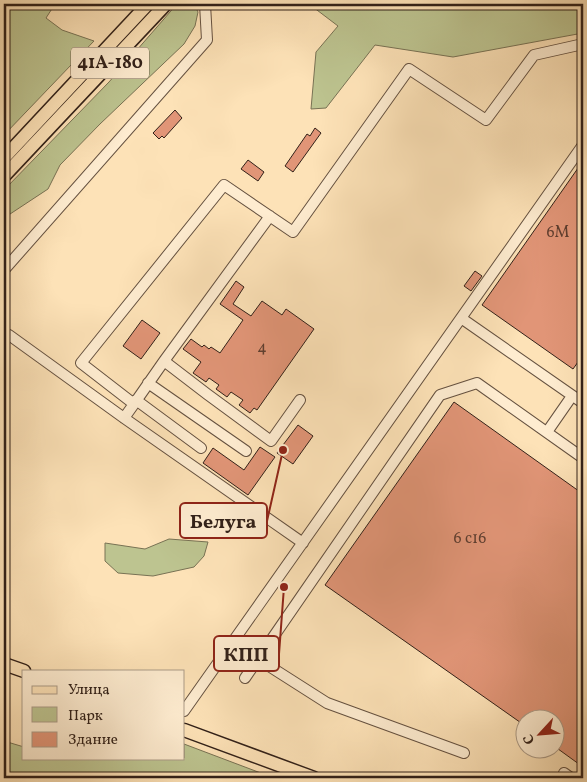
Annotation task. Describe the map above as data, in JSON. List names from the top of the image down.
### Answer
{
  "streets": {
    "main road": ["41А-180"]
  },
  "places": ["Белуга", "КПП"],
  "house_numbers": ["6М", "4", "6 с16"],
  "legend": ["Улица", "Парк", "Здание"],
  "north": "bottom left"
}
